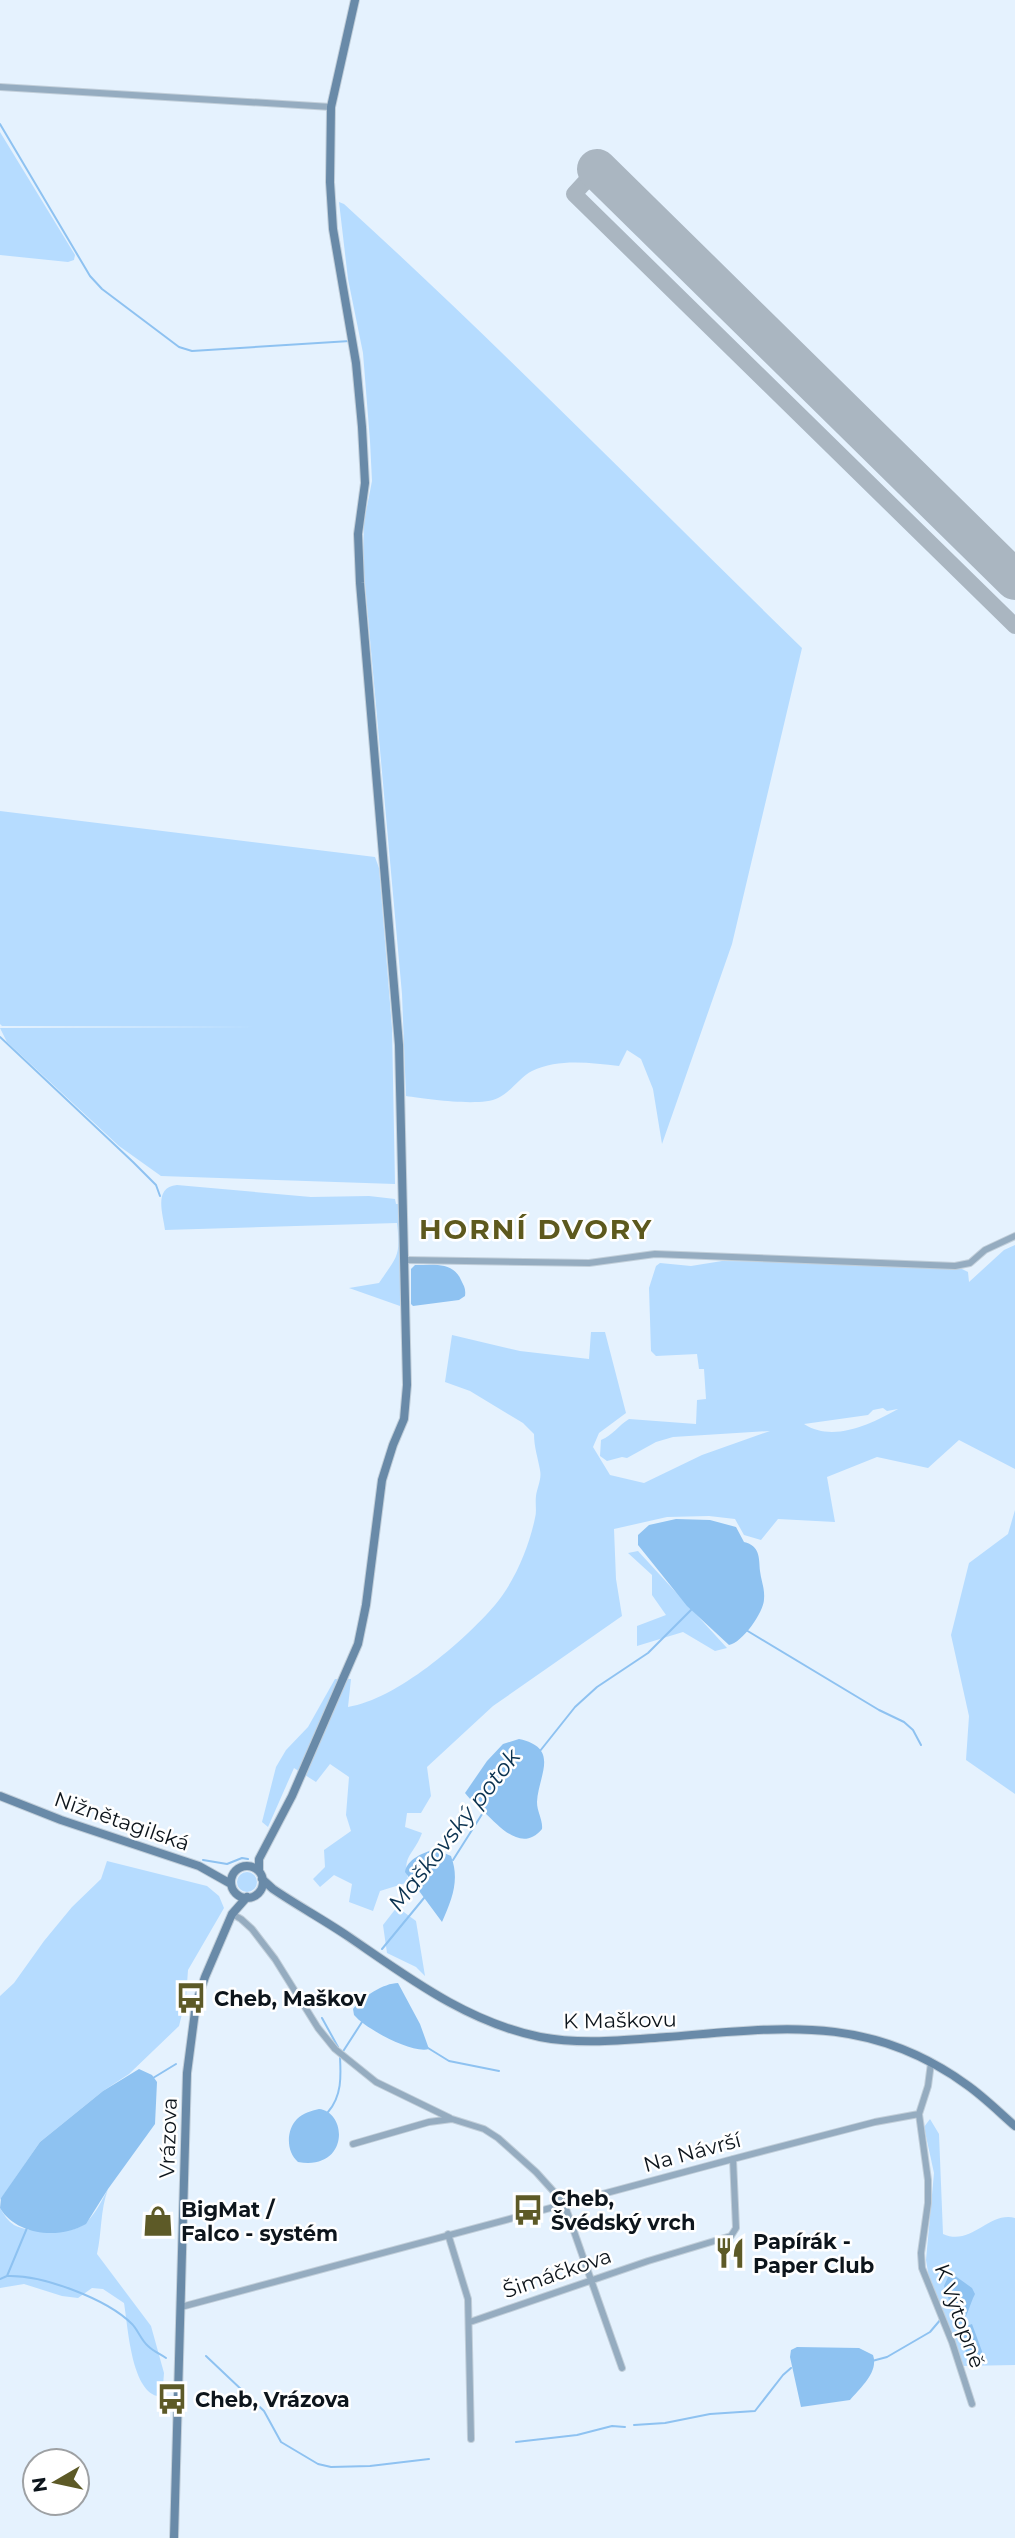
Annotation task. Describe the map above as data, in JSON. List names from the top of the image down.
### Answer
{
  "streets": {
    "street": [
      "Nižnětagilská",
      "K Maškovu",
      "Vrázova",
      "Na Návrší",
      "Šimáčkova",
      "K Výtopně"
    ]
  },
  "crossings": [
    ["Nižnětagilská", "K Maškovu"],
    ["Nižnětagilská", "Vrázova"],
    ["K Maškovu", "Vrázova"],
    ["Vrázova", "Na Návrší"],
    ["Na Návrší", "Šimáčkova"],
    ["Na Návrší", "K Výtopně"]
  ],
  "districts": ["HORNÍ DVORY"],
  "water": ["Maškovský potok"],
  "places": {
    "bus stop": ["Cheb, Maškov", "Cheb, Švédský vrch", "Cheb, Vrázova"],
    "shop": ["BigMat / Falco - systém"],
    "restaurant": ["Papírák - Paper Club"]
  },
  "north": "left"
}
